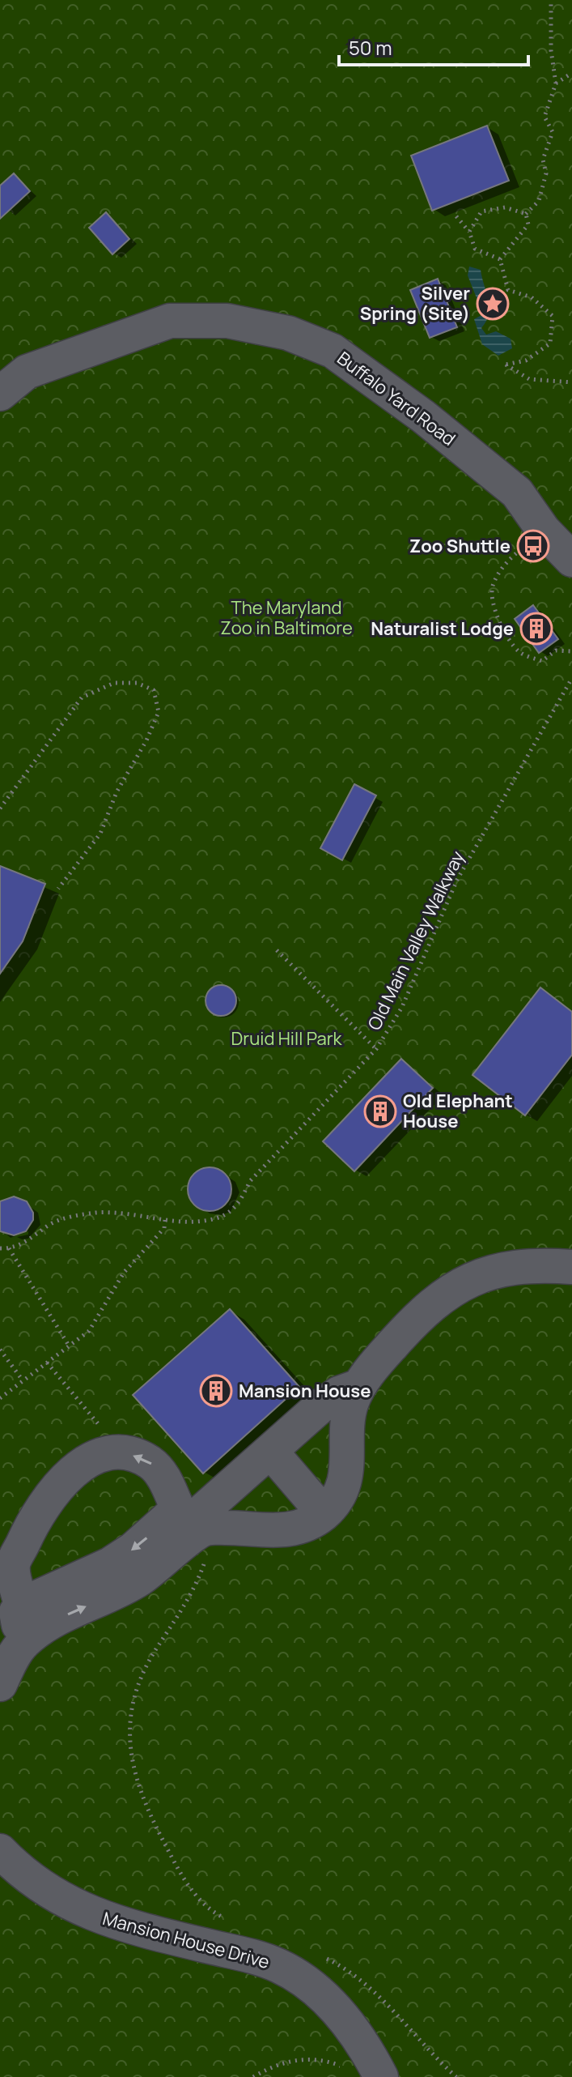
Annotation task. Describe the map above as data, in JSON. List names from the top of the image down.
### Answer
{
  "streets": {
    "street": ["Buffalo Yard Road", "Mansion House Drive"],
    "path": ["Old Main Valley Walkway"]
  },
  "parks": ["The Maryland Zoo in Baltimore", "Druid Hill Park"],
  "places": {
    "place": ["Silver Spring (Site)"],
    "bus stop": ["Zoo Shuttle"],
    "building": ["Naturalist Lodge", "Old Elephant House", "Mansion House"]
  },
  "scale_bar": "50 m"
}
